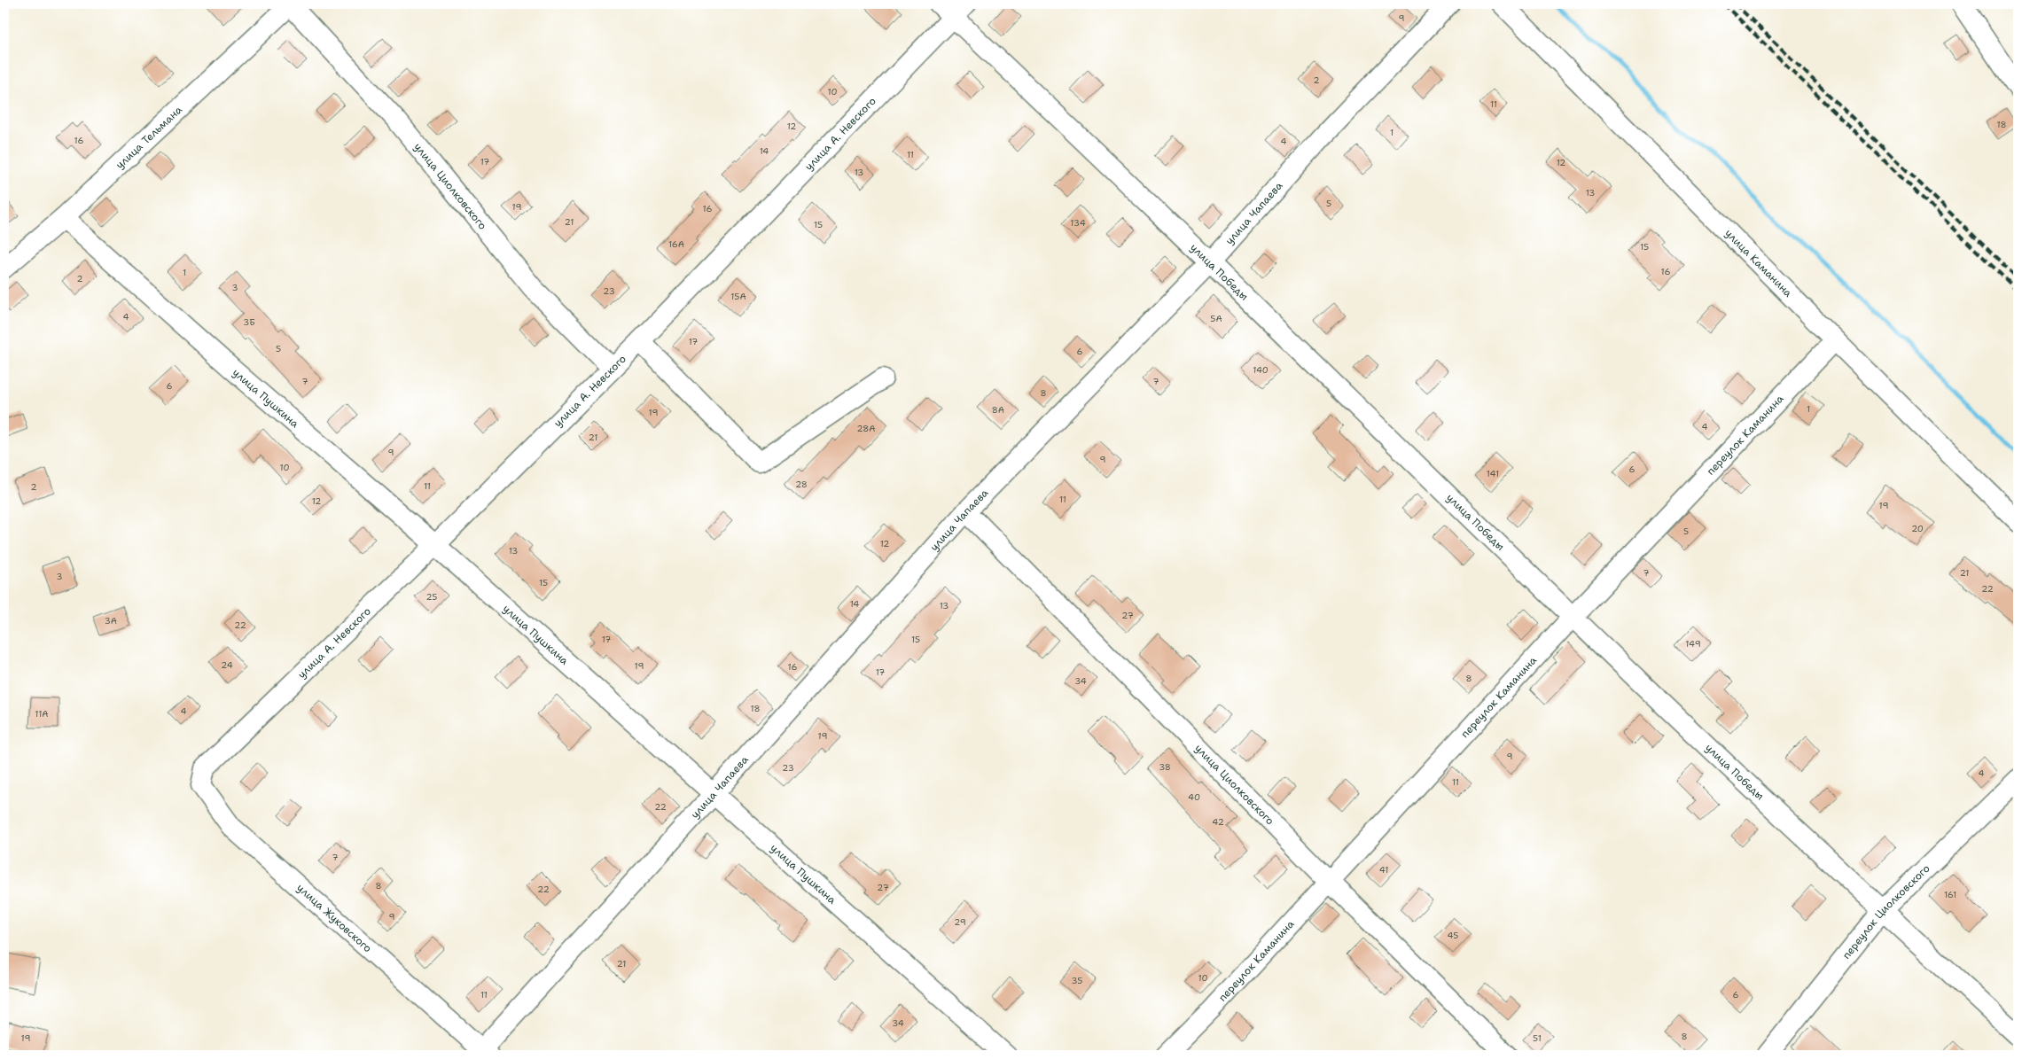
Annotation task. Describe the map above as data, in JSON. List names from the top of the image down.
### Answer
{
  "streets": {
    "street": [
      "улица А. Невского",
      "улица Тельмана",
      "улица Циолковского",
      "улица Чапаева",
      "улица Каманина",
      "улица Победы",
      "улица Пушкина",
      "переулок Каманина",
      "переулок Циолковского",
      "улица Жуковского"
    ]
  },
  "crossings": [
    ["улица А. Невского", "улица Циолковского"],
    ["улица А. Невского", "улица Победы"],
    ["улица А. Невского", "улица Пушкина"],
    ["улица А. Невского", "улица Жуковского"],
    ["улица Тельмана", "улица Циолковского"],
    ["улица Тельмана", "улица Пушкина"],
    ["улица Циолковского", "улица Чапаева"],
    ["улица Циолковского", "переулок Каманина"],
    ["улица Чапаева", "улица Победы"],
    ["улица Чапаева", "улица Пушкина"],
    ["улица Чапаева", "улица Жуковского"],
    ["улица Каманина", "переулок Каманина"],
    ["улица Победы", "переулок Каманина"],
    ["улица Победы", "переулок Циолковского"]
  ],
  "house_numbers": [
    "9",
    "2",
    "10",
    "11",
    "18",
    "12",
    "1",
    "16",
    "4",
    "14",
    "11",
    "17",
    "12",
    "13",
    "13",
    "5",
    "19",
    "16",
    "21",
    "134",
    "15",
    "16А",
    "15",
    "16",
    "1",
    "2",
    "3",
    "23",
    "15А",
    "4",
    "5А",
    "3Б",
    "17",
    "5",
    "6",
    "140",
    "7",
    "7",
    "6",
    "8",
    "1",
    "8А",
    "19",
    "4",
    "28А",
    "21",
    "9",
    "9",
    "10",
    "6",
    "141",
    "28",
    "11",
    "2",
    "11",
    "12",
    "19",
    "20",
    "5",
    "12",
    "13",
    "7",
    "21",
    "3",
    "15",
    "22",
    "25",
    "14",
    "13",
    "27",
    "3А",
    "22",
    "17",
    "15",
    "149",
    "24",
    "19",
    "16",
    "17",
    "8",
    "34",
    "18",
    "4",
    "11А",
    "19",
    "9",
    "38",
    "23",
    "4",
    "11",
    "40",
    "22",
    "42",
    "7",
    "41",
    "8",
    "27",
    "22",
    "161",
    "9",
    "29",
    "45",
    "21",
    "10",
    "35",
    "11",
    "6",
    "34",
    "8",
    "19",
    "51"
  ]
}
